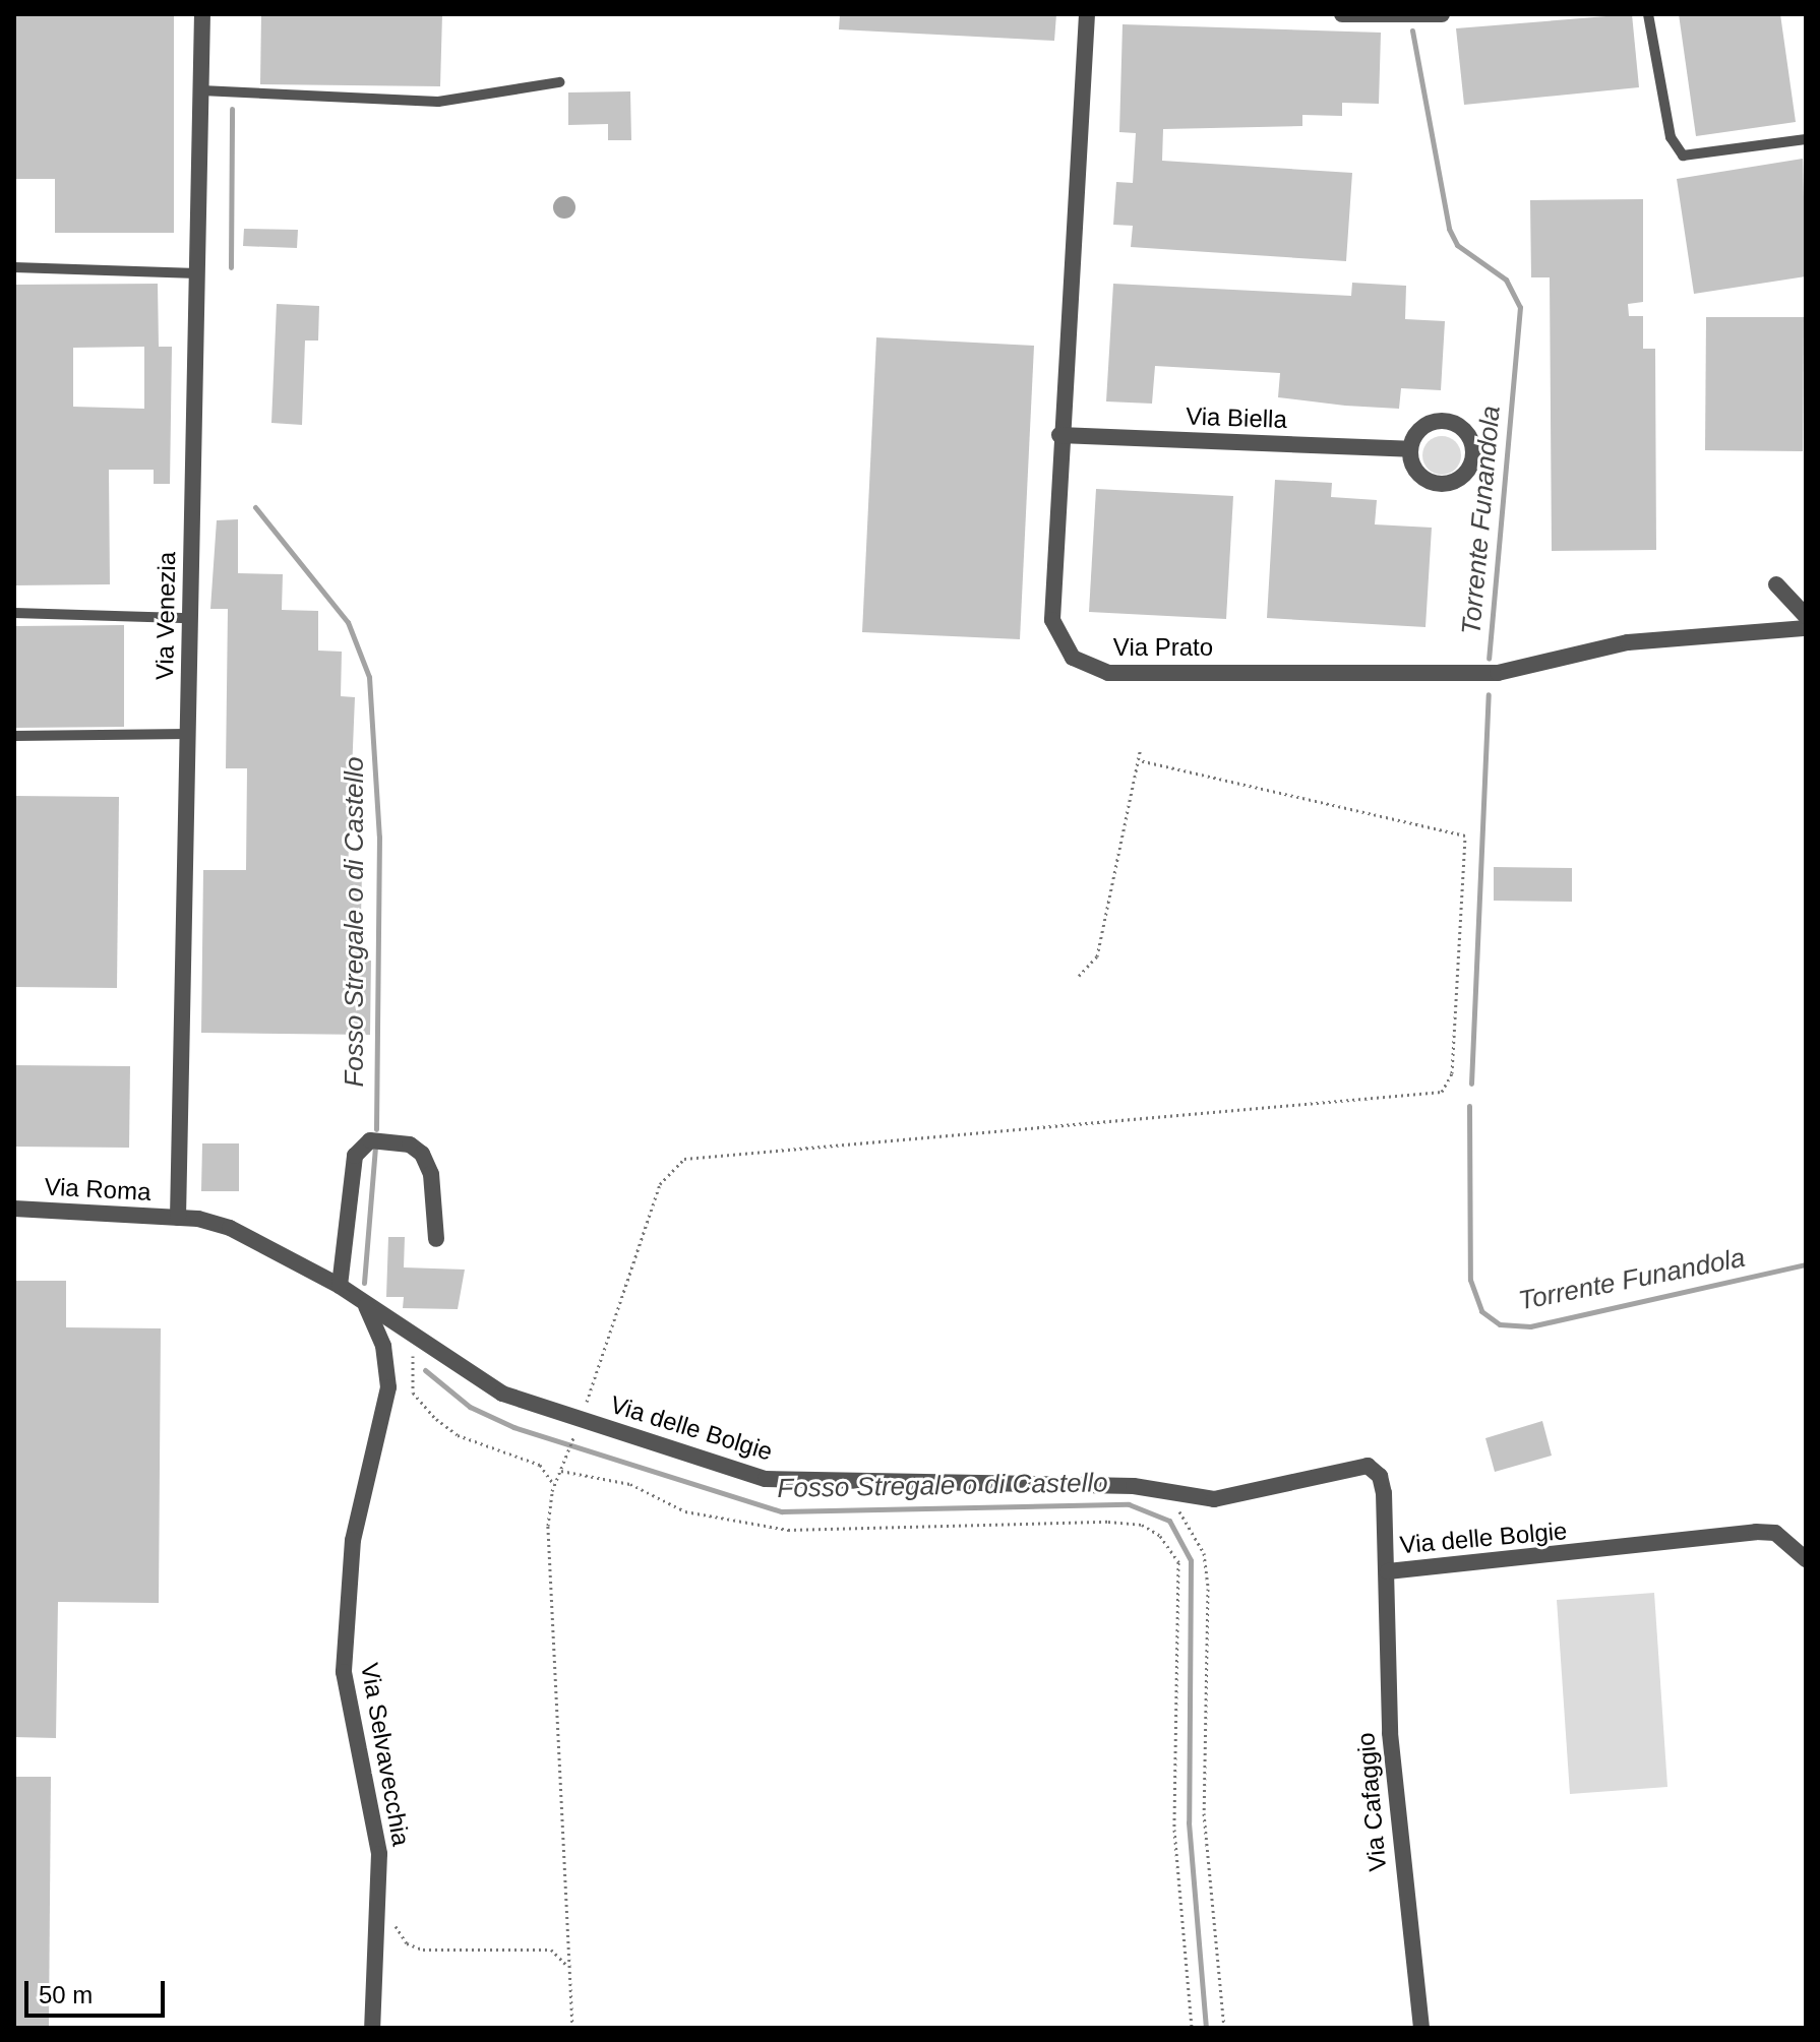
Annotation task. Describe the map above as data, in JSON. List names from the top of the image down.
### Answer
{
  "streets": {
    "street": [
      "Via Biella",
      "Via Venezia",
      "Via Prato",
      "Via Roma",
      "Via delle Bolgie",
      "Via Selvavecchia",
      "Via Cafaggio"
    ]
  },
  "crossings": [
    ["Via Biella", "Via Prato"],
    ["Via Venezia", "Via Roma"],
    ["Via Roma", "Via delle Bolgie"],
    ["Via delle Bolgie", "Via Selvavecchia"],
    ["Via delle Bolgie", "Via Cafaggio"]
  ],
  "water": ["Torrente Funandola", "Fosso Stregale o di Castello"],
  "scale_bar": "50 m"
}
